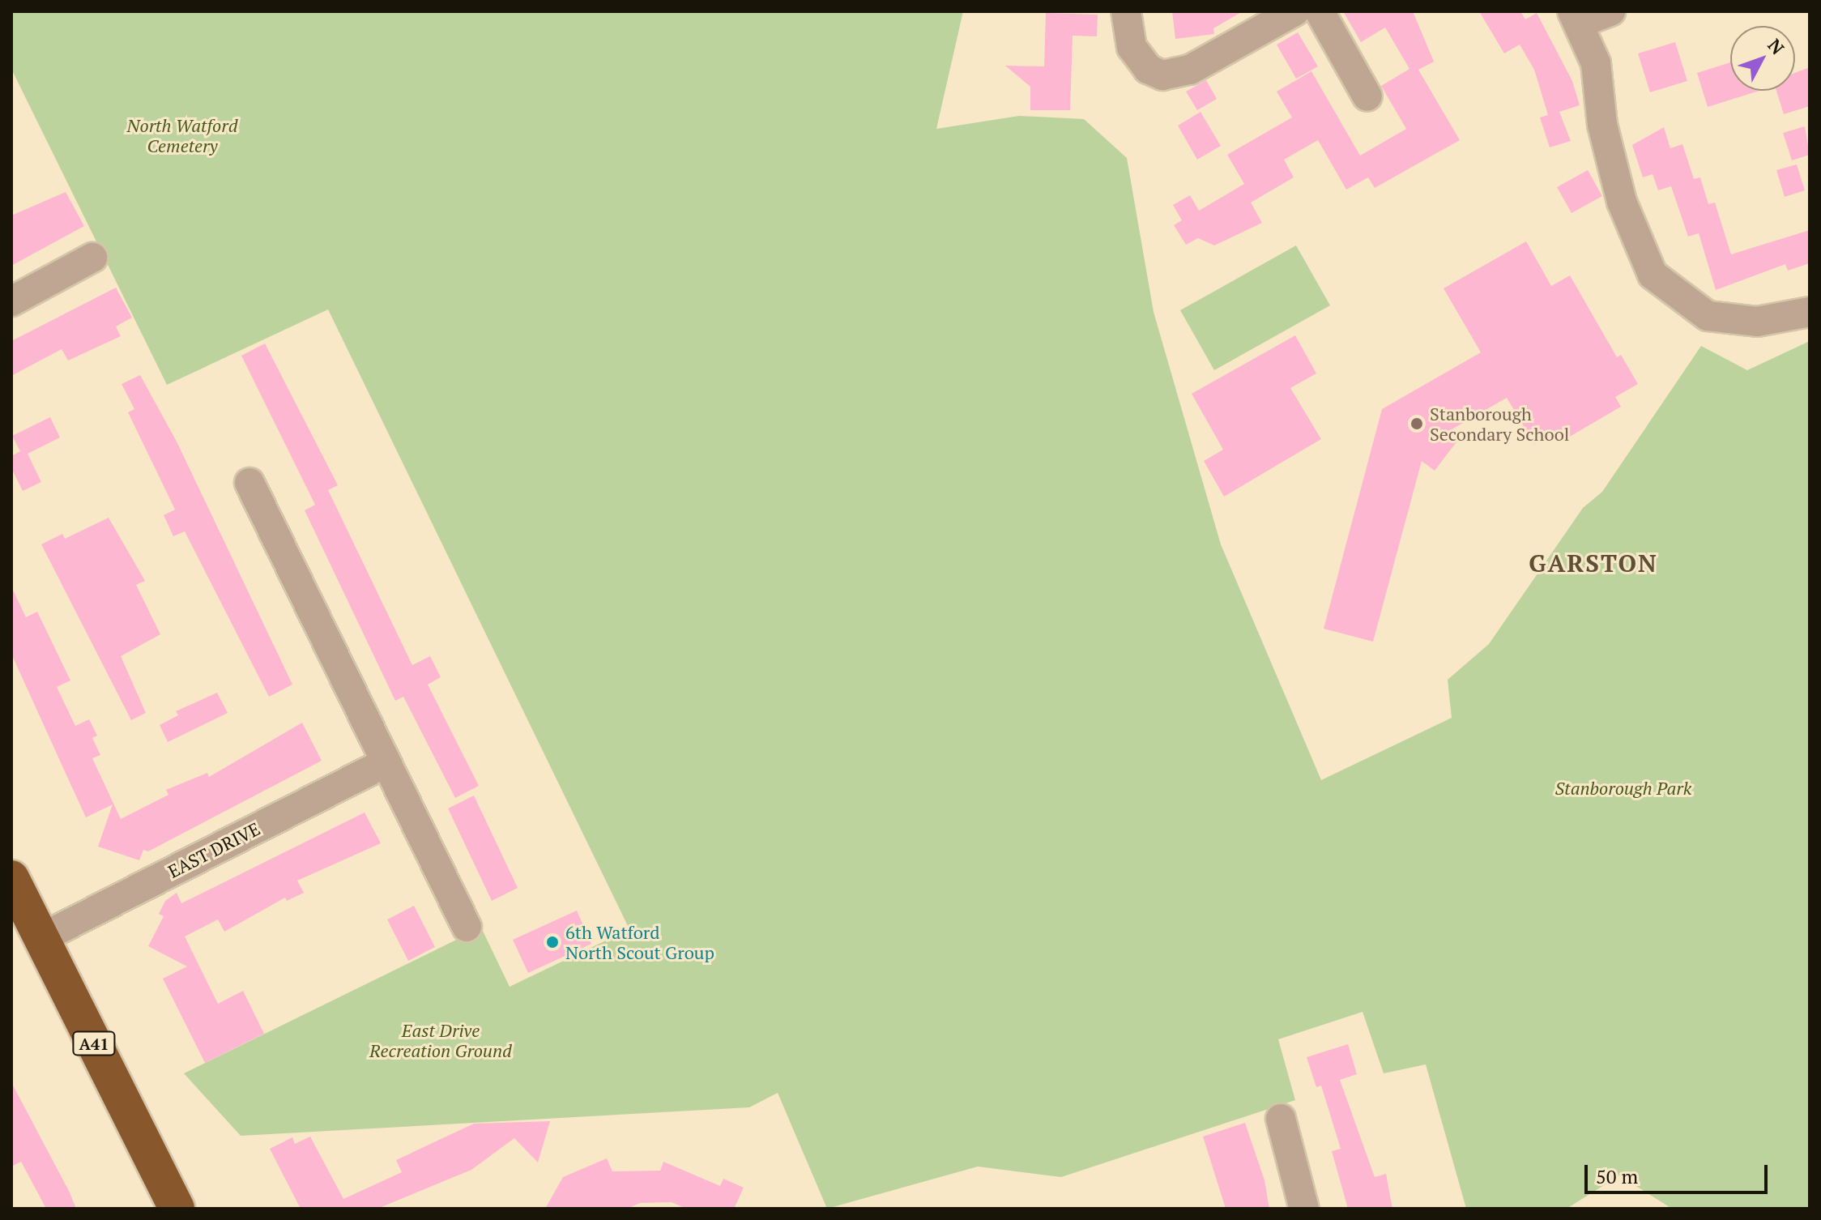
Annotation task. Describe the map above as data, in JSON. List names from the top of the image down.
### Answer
{
  "streets": {
    "highway": ["A41"],
    "street": ["EAST DRIVE"]
  },
  "crossings": [
    ["EAST DRIVE", "A41"]
  ],
  "districts": ["GARSTON"],
  "parks": ["North Watford Cemetery", "Stanborough Park", "East Drive Recreation Ground"],
  "places": ["Stanborough Secondary School", "6th Watford North Scout Group"],
  "scale_bar": "50 m",
  "north": "top right"
}
